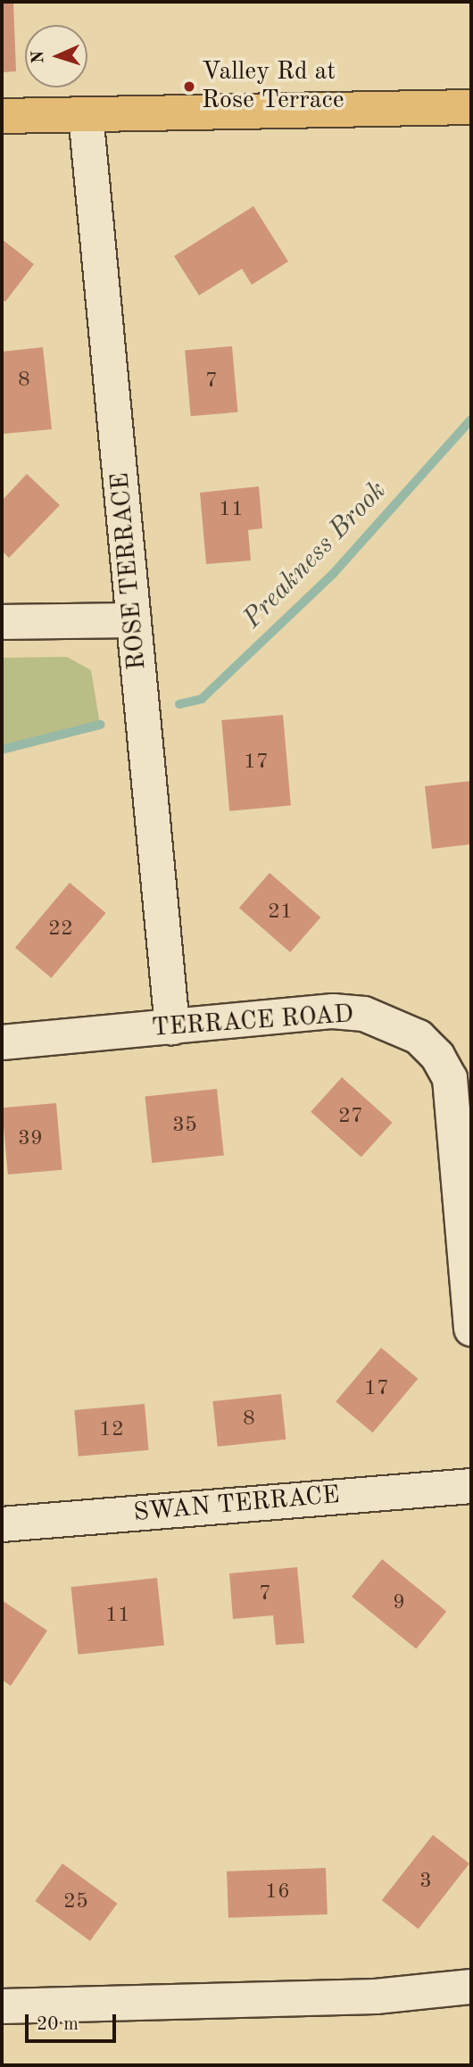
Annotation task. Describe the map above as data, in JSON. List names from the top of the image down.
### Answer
{
  "streets": {
    "street": ["ROSE TERRACE", "TERRACE ROAD", "SWAN TERRACE"]
  },
  "crossings": [
    ["ROSE TERRACE", "TERRACE ROAD"]
  ],
  "water": ["Preakness Brook"],
  "places": ["Valley Rd at Rose Terrace"],
  "house_numbers": [
    "8",
    "7",
    "11",
    "17",
    "21",
    "22",
    "27",
    "35",
    "39",
    "17",
    "8",
    "12",
    "7",
    "9",
    "11",
    "3",
    "16",
    "25"
  ],
  "scale_bar": "20 m",
  "north": "left"
}
